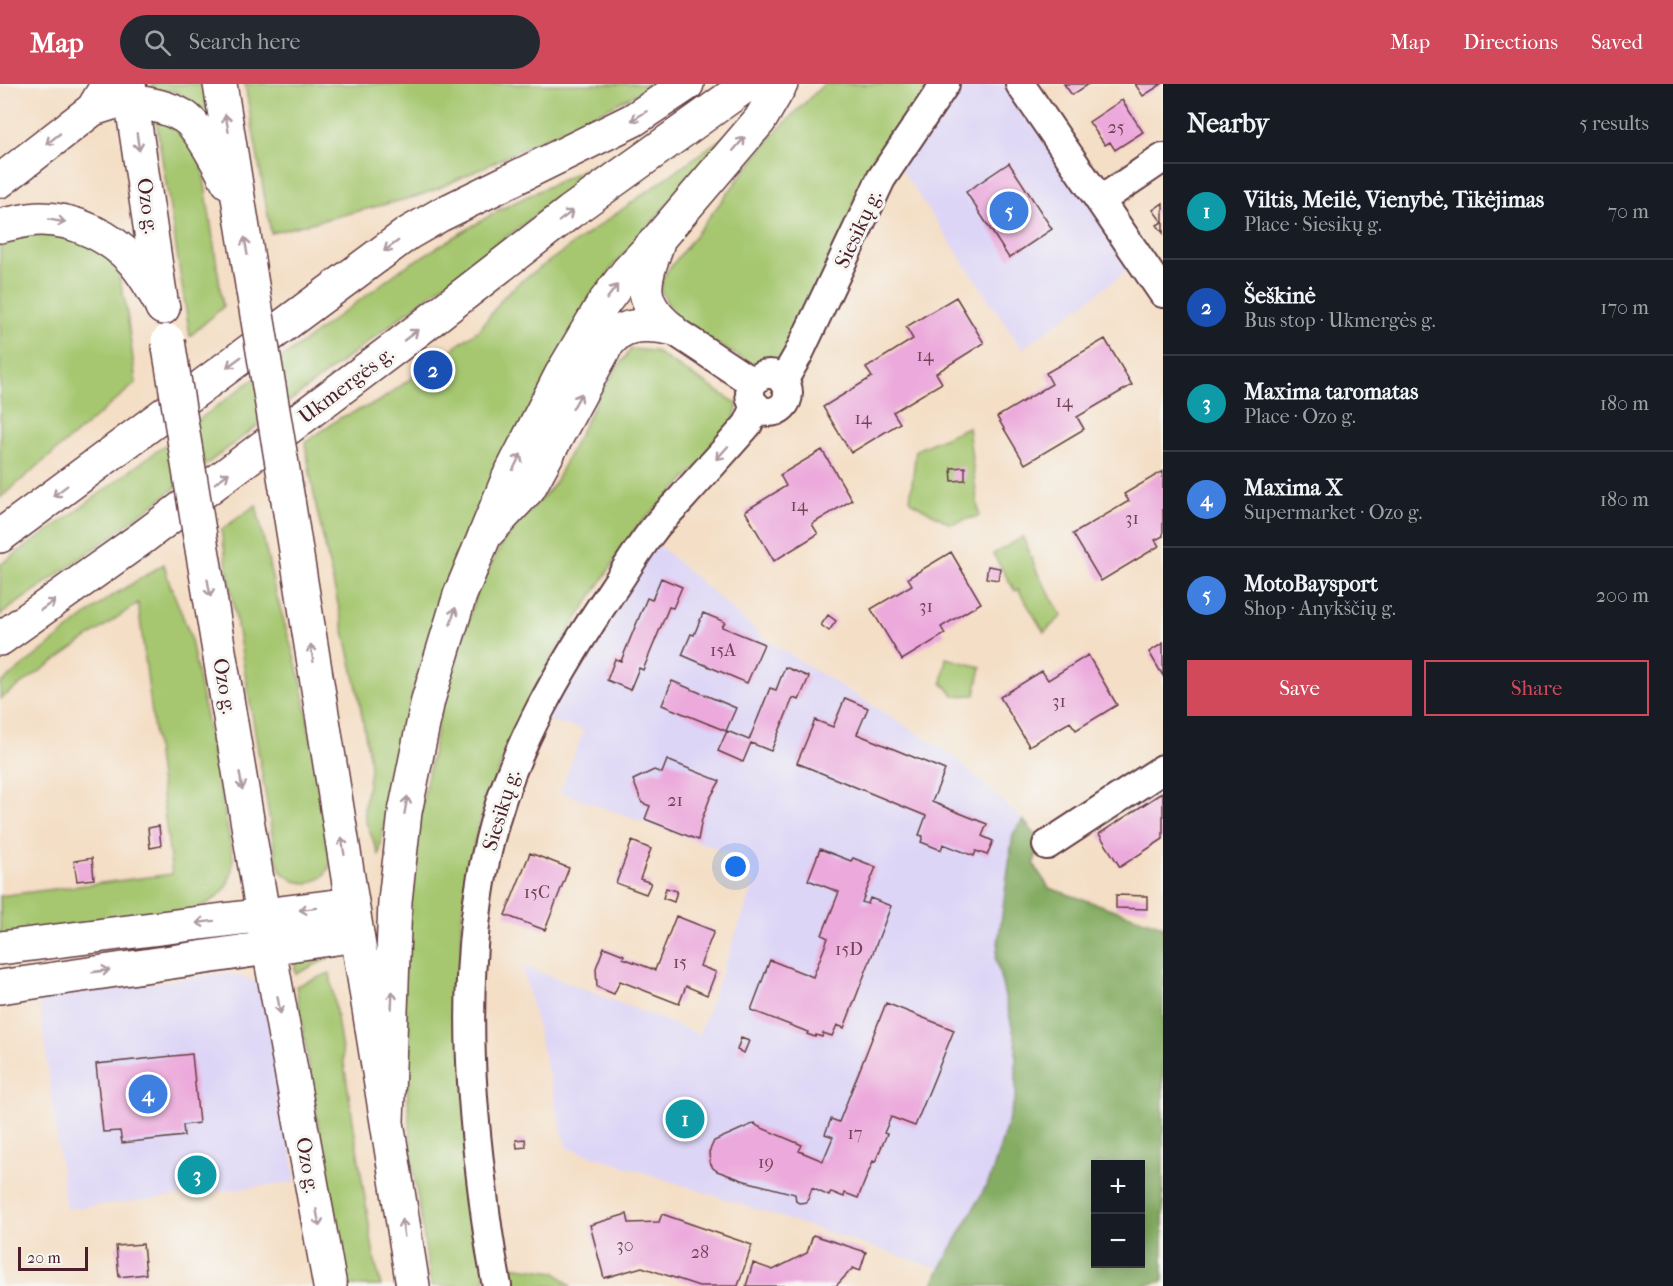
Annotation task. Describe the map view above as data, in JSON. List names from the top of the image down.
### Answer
{
  "streets": {
    "main road": ["Ozo g.", "Ukmergės g."],
    "street": ["Siesikų g."]
  },
  "one_way": ["Siesikų g."],
  "house_numbers": [
    "25",
    "14",
    "14",
    "14",
    "14",
    "31",
    "31",
    "15A",
    "31",
    "21",
    "15C",
    "15D",
    "15",
    "17",
    "19",
    "30",
    "28"
  ],
  "scale_bar": "20 m",
  "page": {
    "header": "Map",
    "search": "Search here",
    "nav": ["Map", "Directions", "Saved"],
    "heading": ["Nearby", "5 results"],
    "list": [
      {
        "mark": "1",
        "name": "Viltis, Meilė, Vienybė, Tikėjimas",
        "note": "Place · Siesikų g.",
        "value": "70 m"
      },
      {
        "mark": "2",
        "name": "Šeškinė",
        "note": "Bus stop · Ukmergės g.",
        "value": "170 m"
      },
      {
        "mark": "3",
        "name": "Maxima taromatas",
        "note": "Place · Ozo g.",
        "value": "180 m"
      },
      {
        "mark": "4",
        "name": "Maxima X",
        "note": "Supermarket · Ozo g.",
        "value": "180 m"
      },
      {
        "mark": "5",
        "name": "MotoBaysport",
        "note": "Shop · Anykščių g.",
        "value": "200 m"
      }
    ],
    "pins": [
      "5",
      "2",
      "4",
      "1",
      "3"
    ],
    "buttons": ["Save", "Share"],
    "map_buttons": ["+", "−"],
    "scale": "20 m"
  }
}
